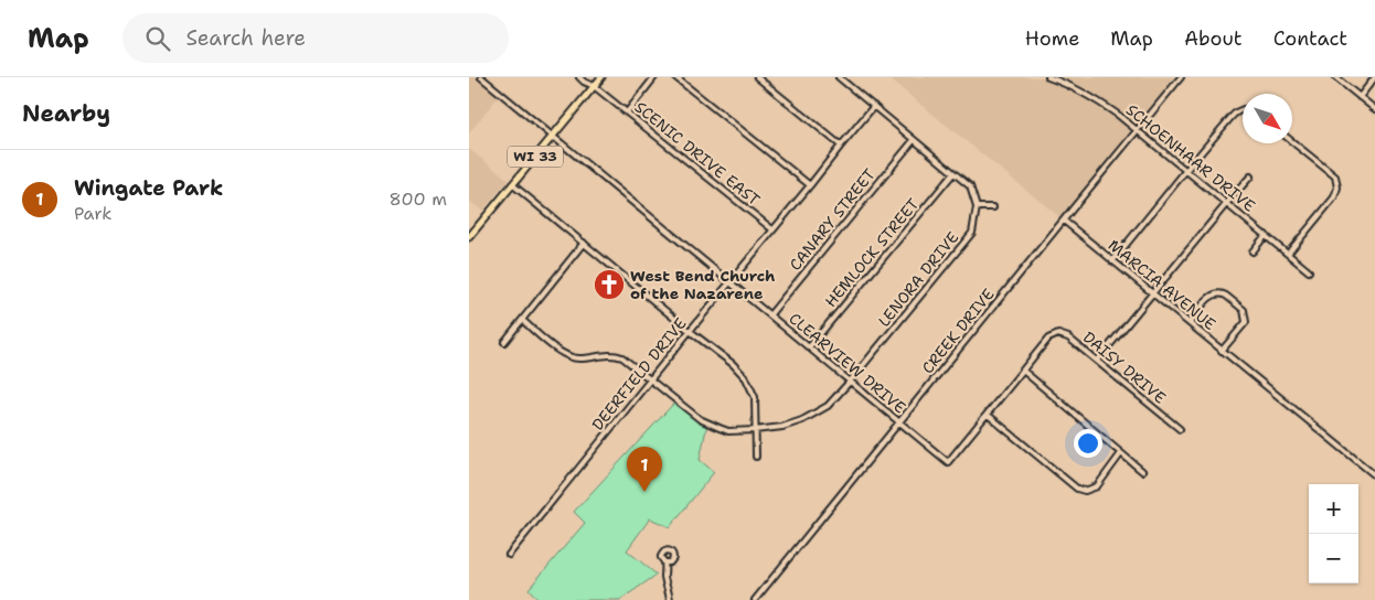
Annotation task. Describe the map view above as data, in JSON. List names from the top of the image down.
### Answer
{
  "streets": {
    "main road": ["WI 33"],
    "street": [
      "SCENIC DRIVE EAST",
      "SCHOENHAAR DRIVE",
      "CANARY STREET",
      "HEMLOCK STREET",
      "LENORA DRIVE",
      "MARCIA AVENUE",
      "CREEK DRIVE",
      "CLEARVIEW DRIVE",
      "DAISY DRIVE",
      "DEERFIELD DRIVE"
    ]
  },
  "crossings": [
    ["SCENIC DRIVE EAST", "WI 33"],
    ["SCENIC DRIVE EAST", "DEERFIELD DRIVE"],
    ["WI 33", "CLEARVIEW DRIVE"],
    ["SCHOENHAAR DRIVE", "CREEK DRIVE"],
    ["CANARY STREET", "CLEARVIEW DRIVE"],
    ["HEMLOCK STREET", "CLEARVIEW DRIVE"],
    ["LENORA DRIVE", "CLEARVIEW DRIVE"],
    ["LENORA DRIVE", "DEERFIELD DRIVE"],
    ["MARCIA AVENUE", "CREEK DRIVE"],
    ["CREEK DRIVE", "CLEARVIEW DRIVE"],
    ["CLEARVIEW DRIVE", "DEERFIELD DRIVE"]
  ],
  "places": {
    "church": ["West Bend Church of the Nazarene"]
  },
  "north": "bottom right",
  "page": {
    "header": "Map",
    "search": "Search here",
    "nav": [
      "Home",
      "Map",
      "About",
      "Contact"
    ],
    "heading": "Nearby",
    "list": [
      {
        "mark": "1",
        "name": "Wingate Park",
        "note": "Park",
        "value": "800 m"
      }
    ],
    "pins": "1",
    "map_buttons": ["+", "−"]
  }
}
